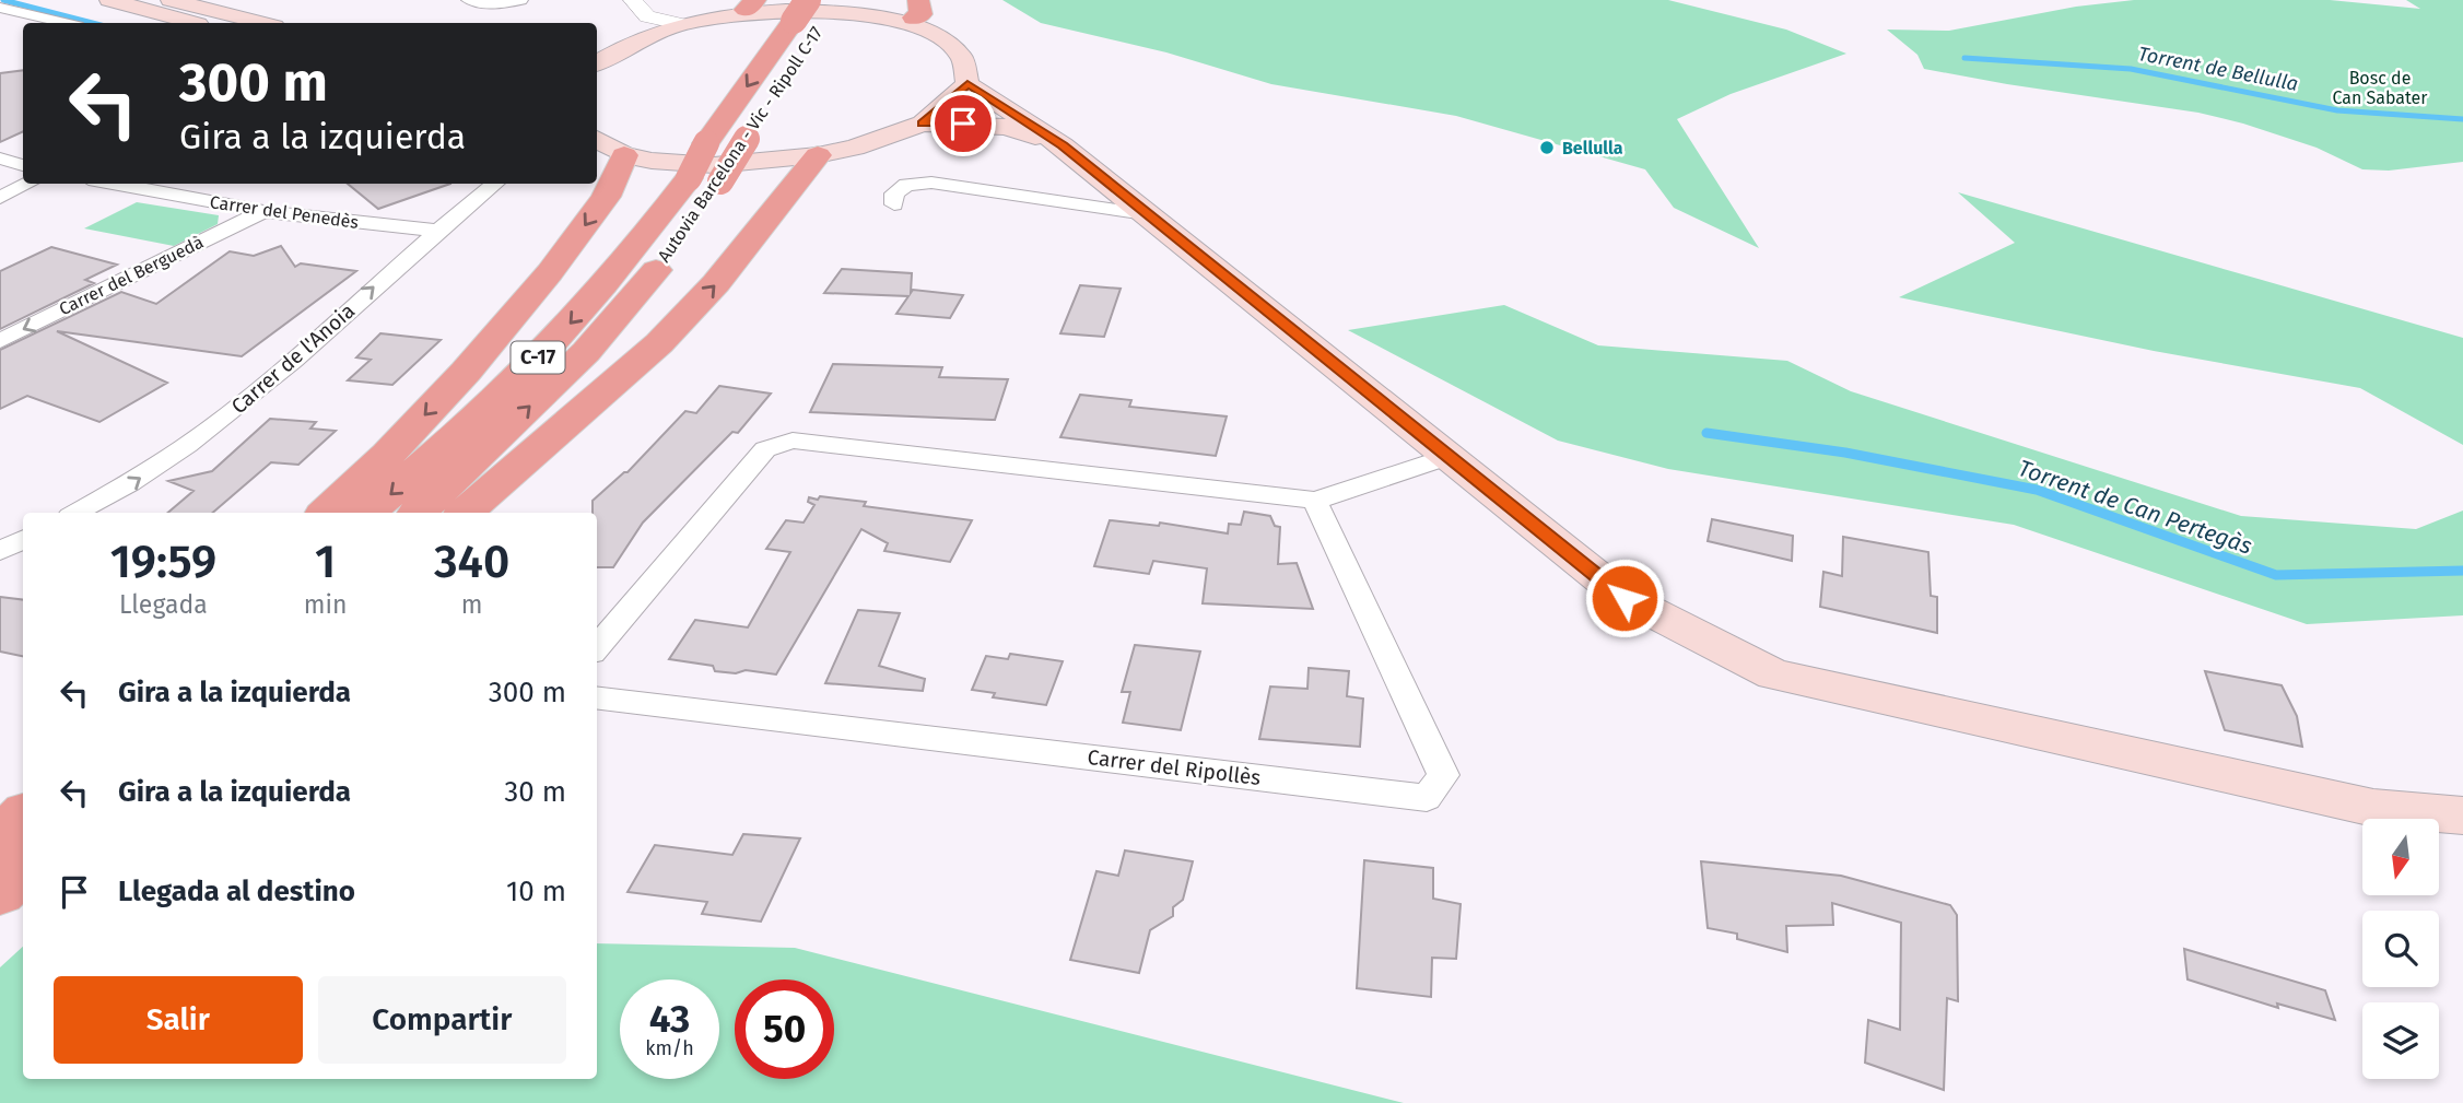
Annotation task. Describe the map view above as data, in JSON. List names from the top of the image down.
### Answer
{
  "streets": {
    "highway": ["Autovia Barcelona - Vic - Ripoll C-17", "C-17"],
    "street": [
      "Carrer del Penedès",
      "Carrer del Berguedà",
      "Carrer de l'Anoia",
      "Carrer del Ripollès"
    ]
  },
  "crossings": [
    ["Carrer del Penedès", "Carrer del Berguedà"],
    ["Carrer del Penedès", "Carrer de l'Anoia"]
  ],
  "one_way": ["Carrer del Berguedà", "Carrer de l'Anoia"],
  "water": ["Torrent de Bellulla", "Torrent de Can Pertegàs"],
  "parks": ["Bosc de Can Sabater"],
  "places": ["Bellulla"],
  "north": "bottom",
  "page": {
    "turn": ["300 m", "Gira a la izquierda"],
    "eta": [
      "19:59",
      "Llegada",
      "1",
      "min",
      "340",
      "m"
    ],
    "list": [
      {
        "name": "Gira a la izquierda",
        "value": "300 m"
      },
      {
        "name": "Gira a la izquierda",
        "value": "30 m"
      },
      {
        "name": "Llegada al destino",
        "value": "10 m"
      }
    ],
    "buttons": ["Salir", "Compartir"],
    "speed": "43 km/h",
    "limit": "50"
  }
}
